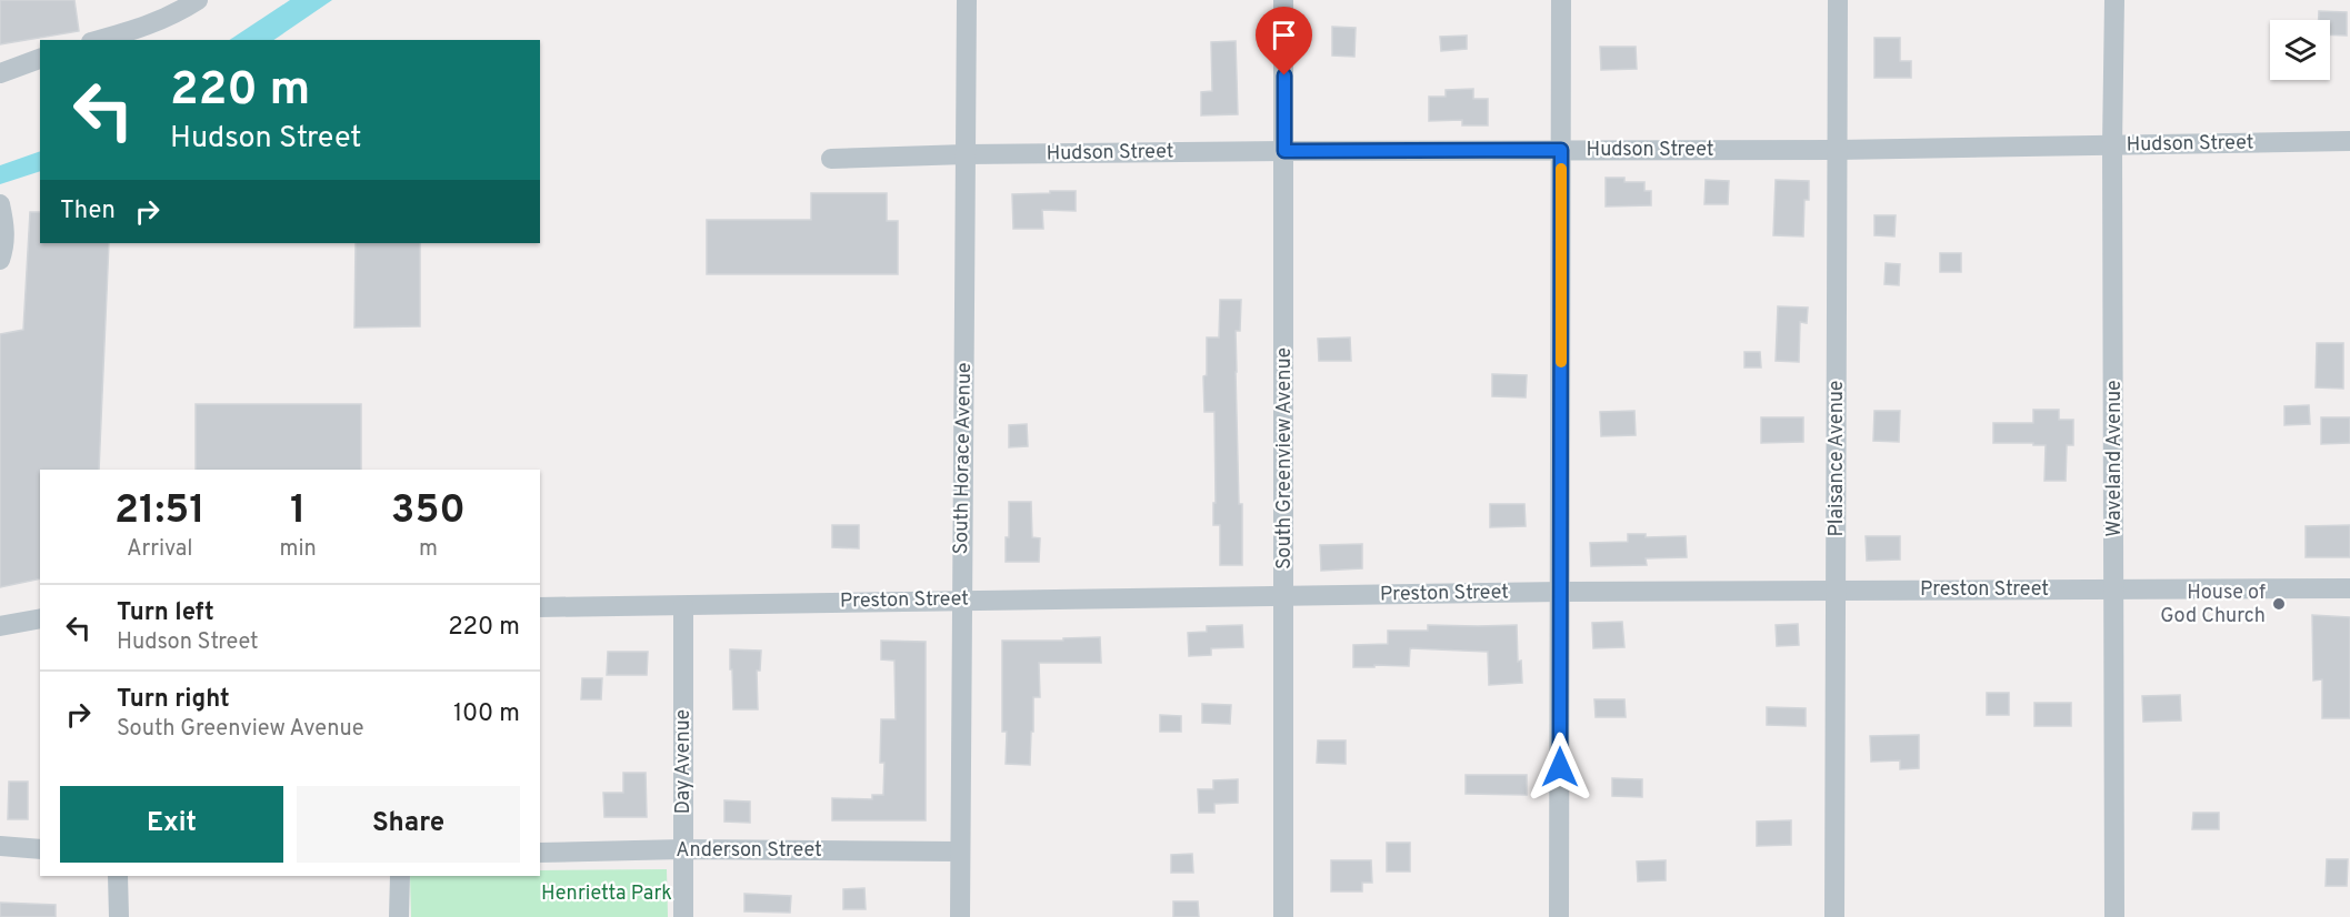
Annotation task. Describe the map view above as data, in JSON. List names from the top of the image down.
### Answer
{
  "streets": {
    "street": [
      "Hudson Street",
      "South Horace Avenue",
      "South Greenview Avenue",
      "Plaisance Avenue",
      "Waveland Avenue",
      "Preston Street",
      "Day Avenue",
      "Anderson Street"
    ]
  },
  "crossings": [
    ["Hudson Street", "South Horace Avenue"],
    ["Hudson Street", "South Greenview Avenue"],
    ["Hudson Street", "Plaisance Avenue"],
    ["Hudson Street", "Waveland Avenue"],
    ["South Horace Avenue", "Preston Street"],
    ["South Horace Avenue", "Anderson Street"],
    ["South Greenview Avenue", "Preston Street"],
    ["Plaisance Avenue", "Preston Street"],
    ["Waveland Avenue", "Preston Street"],
    ["Preston Street", "Day Avenue"],
    ["Day Avenue", "Anderson Street"]
  ],
  "parks": ["Henrietta Park"],
  "places": ["House of God Church"],
  "page": {
    "turn": ["220 m", "Hudson Street"],
    "then": "Then",
    "eta": [
      "21:51",
      "Arrival",
      "1",
      "min",
      "350",
      "m"
    ],
    "list": [
      {
        "name": "Turn left",
        "note": "Hudson Street",
        "value": "220 m"
      },
      {
        "name": "Turn right",
        "note": "South Greenview Avenue",
        "value": "100 m"
      }
    ],
    "buttons": ["Exit", "Share"]
  }
}
